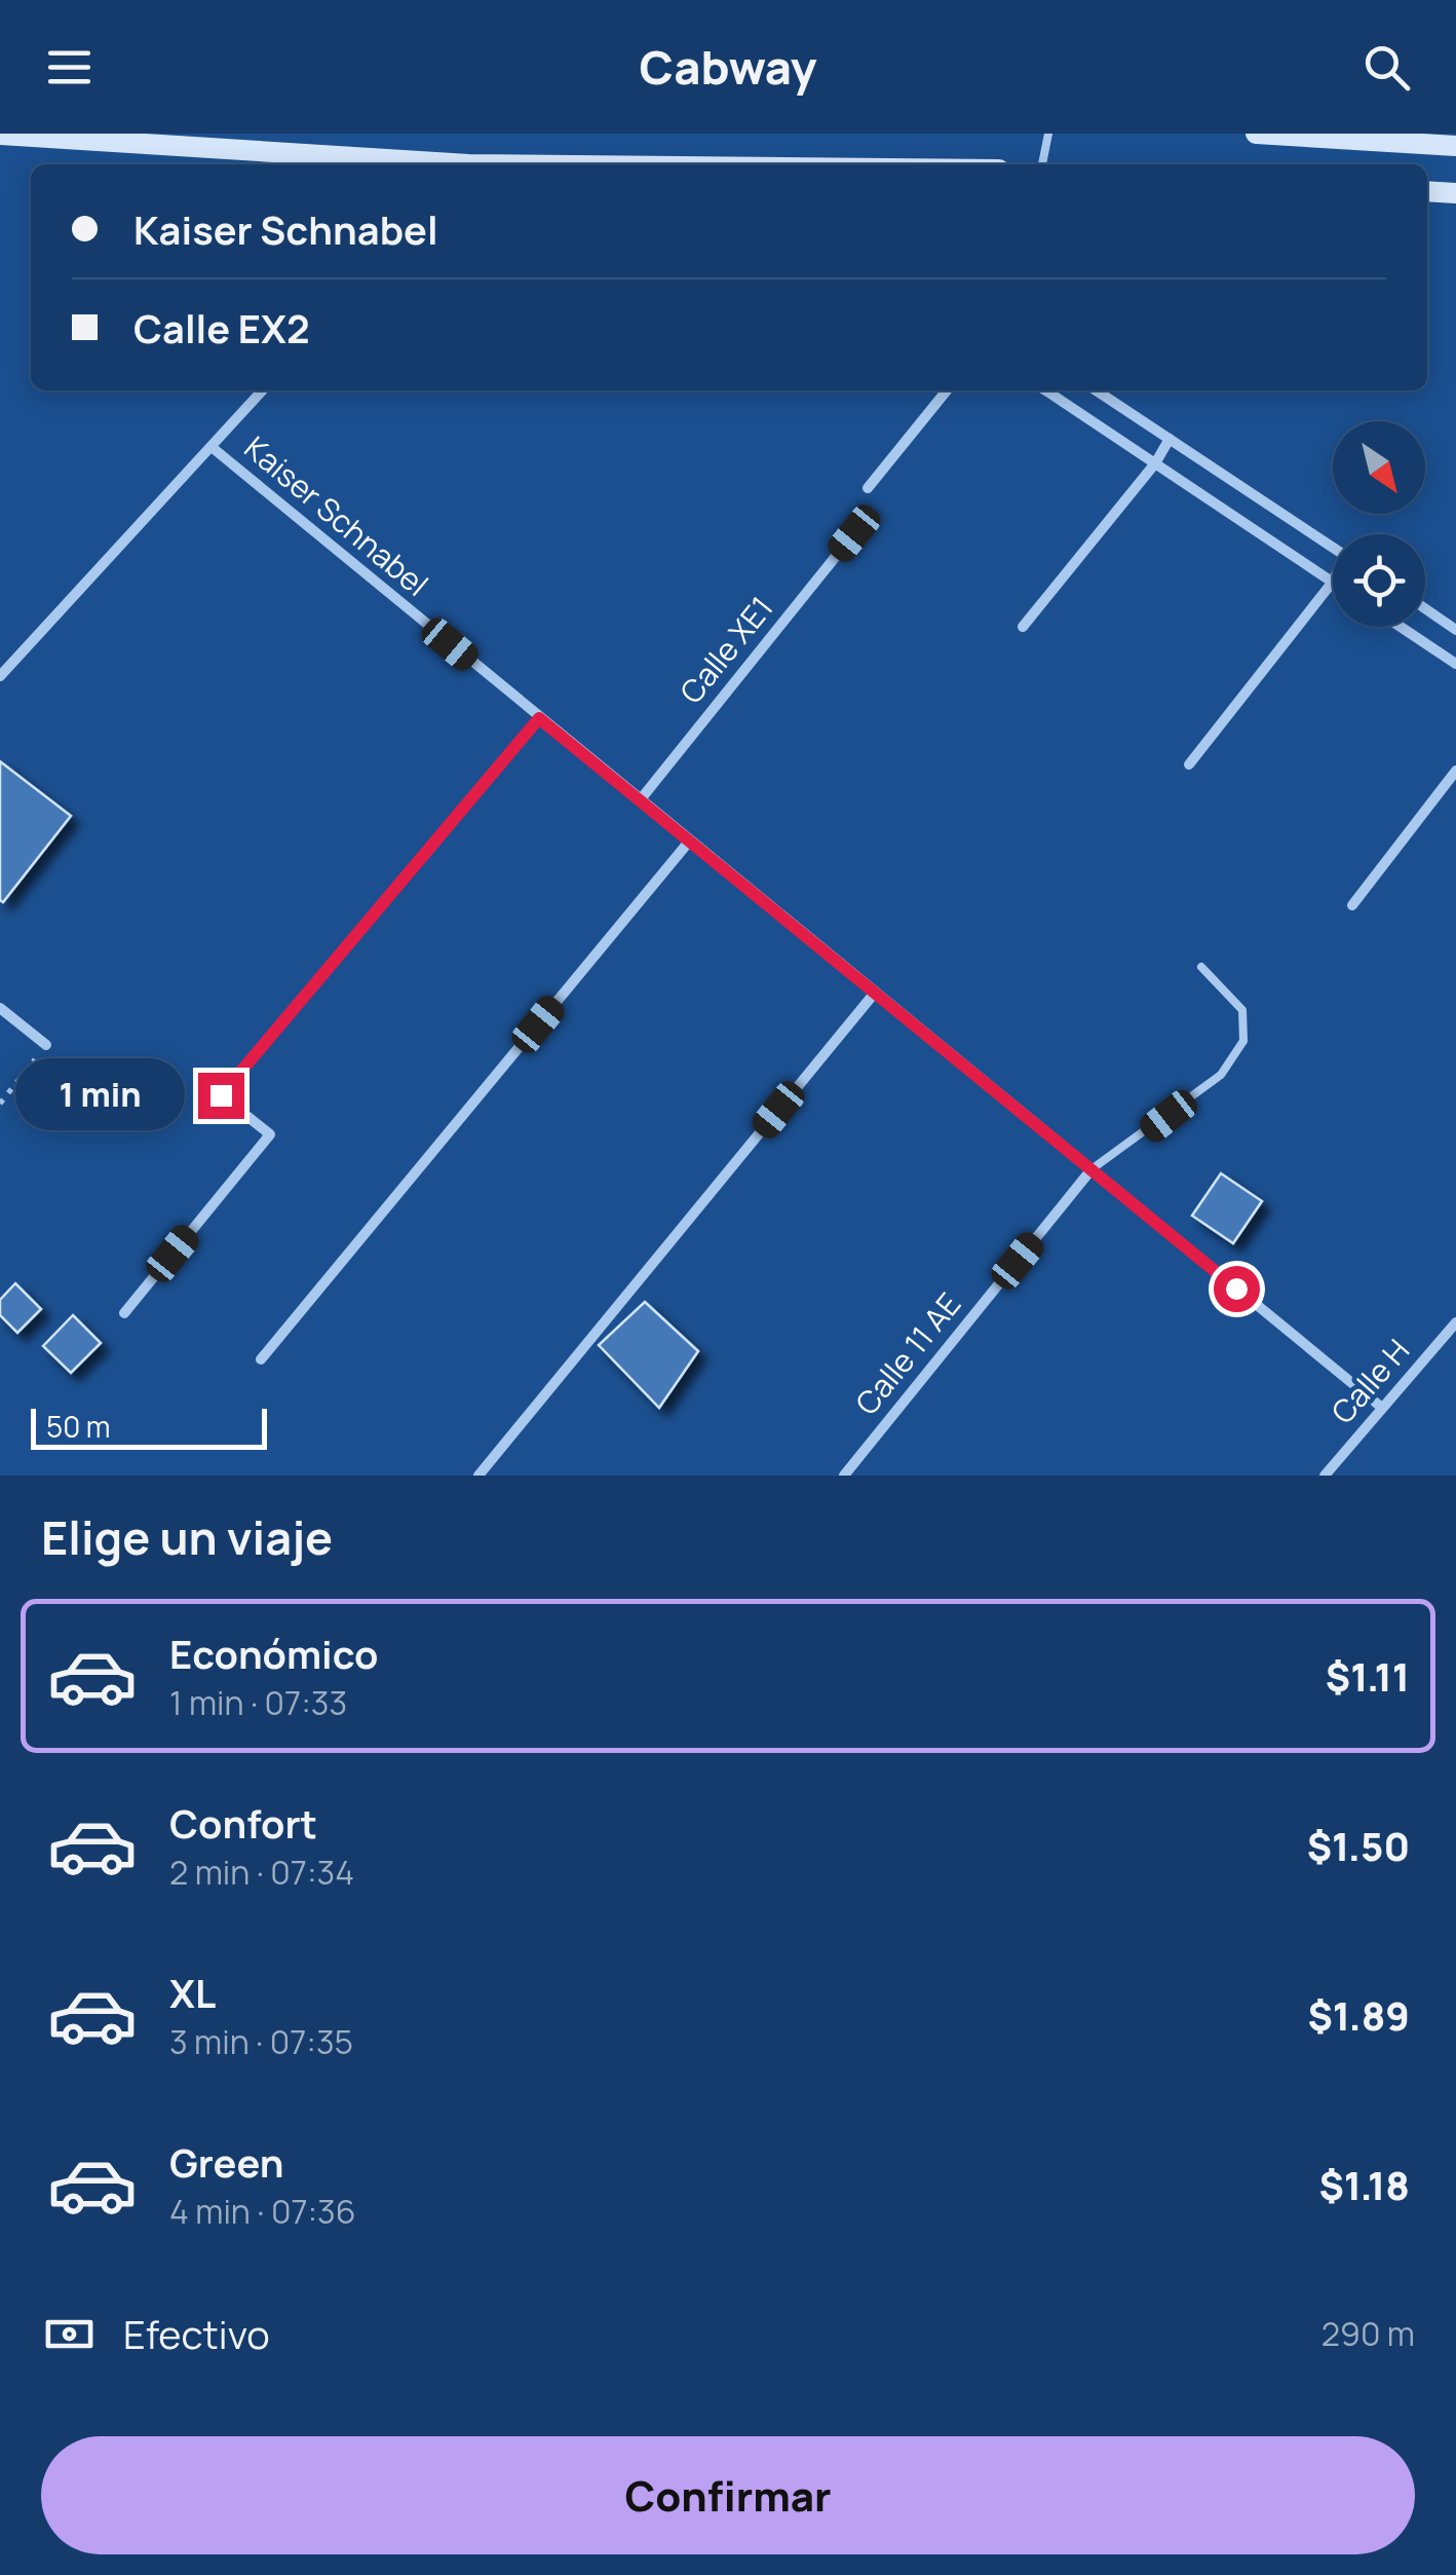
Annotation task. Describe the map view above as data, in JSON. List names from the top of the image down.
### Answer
{
  "streets": {
    "street": [
      "Kaiser Schnabel",
      "Calle XE1",
      "Calle 11 AE",
      "Calle H"
    ]
  },
  "crossings": [
    ["Kaiser Schnabel", "Calle XE1"],
    ["Kaiser Schnabel", "Calle 11 AE"],
    ["Kaiser Schnabel", "Calle H"]
  ],
  "scale_bar": "50 m",
  "north": "bottom right",
  "page": {
    "header": "Cabway",
    "banner": ["Kaiser Schnabel", "Calle EX2"],
    "bubble": "1 min",
    "scale": "50 m",
    "heading": "Elige un viaje",
    "list": [
      {
        "name": "Económico",
        "note": "1 min · 07:33",
        "value": "$1.11"
      },
      {
        "name": "Confort",
        "note": "2 min · 07:34",
        "value": "$1.50"
      },
      {
        "name": "XL",
        "note": "3 min · 07:35",
        "value": "$1.89"
      },
      {
        "name": "Green",
        "note": "4 min · 07:36",
        "value": "$1.18"
      }
    ],
    "pay": ["Efectivo", "290 m"],
    "buttons": "Confirmar"
  }
}
